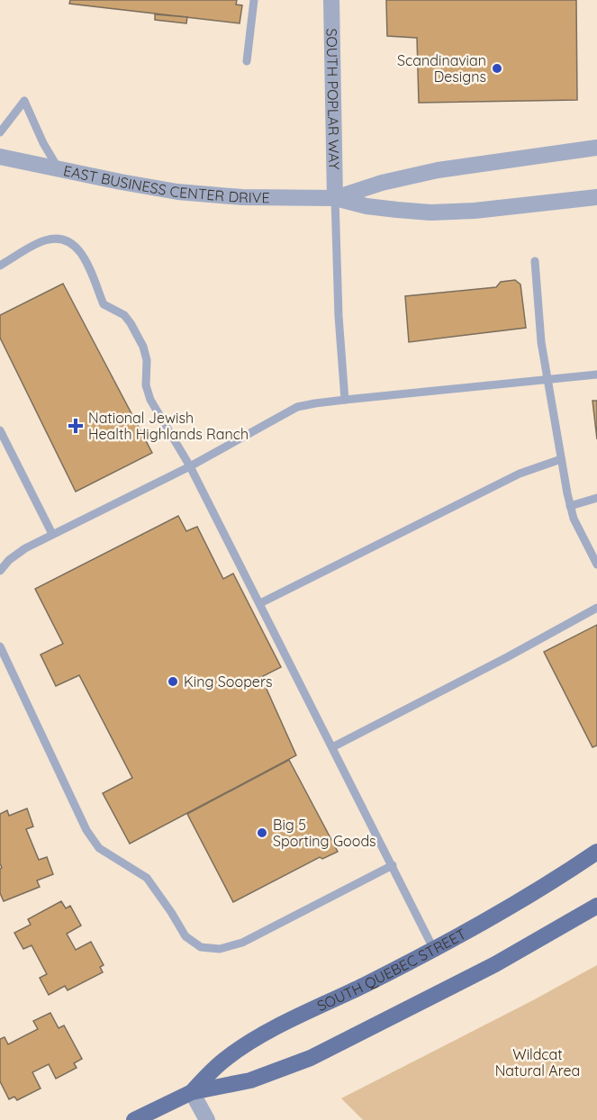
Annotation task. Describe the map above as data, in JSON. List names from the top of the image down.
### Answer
{
  "streets": {
    "main road": ["SOUTH QUEBEC STREET"],
    "street": ["SOUTH POPLAR WAY", "EAST BUSINESS CENTER DRIVE"]
  },
  "crossings": [
    ["SOUTH POPLAR WAY", "EAST BUSINESS CENTER DRIVE"]
  ],
  "parks": ["Wildcat Natural Area"],
  "places": {
    "other": ["Scandinavian Designs", "King Soopers", "Big 5 Sporting Goods"],
    "health": ["National Jewish Health Highlands Ranch"]
  }
}
